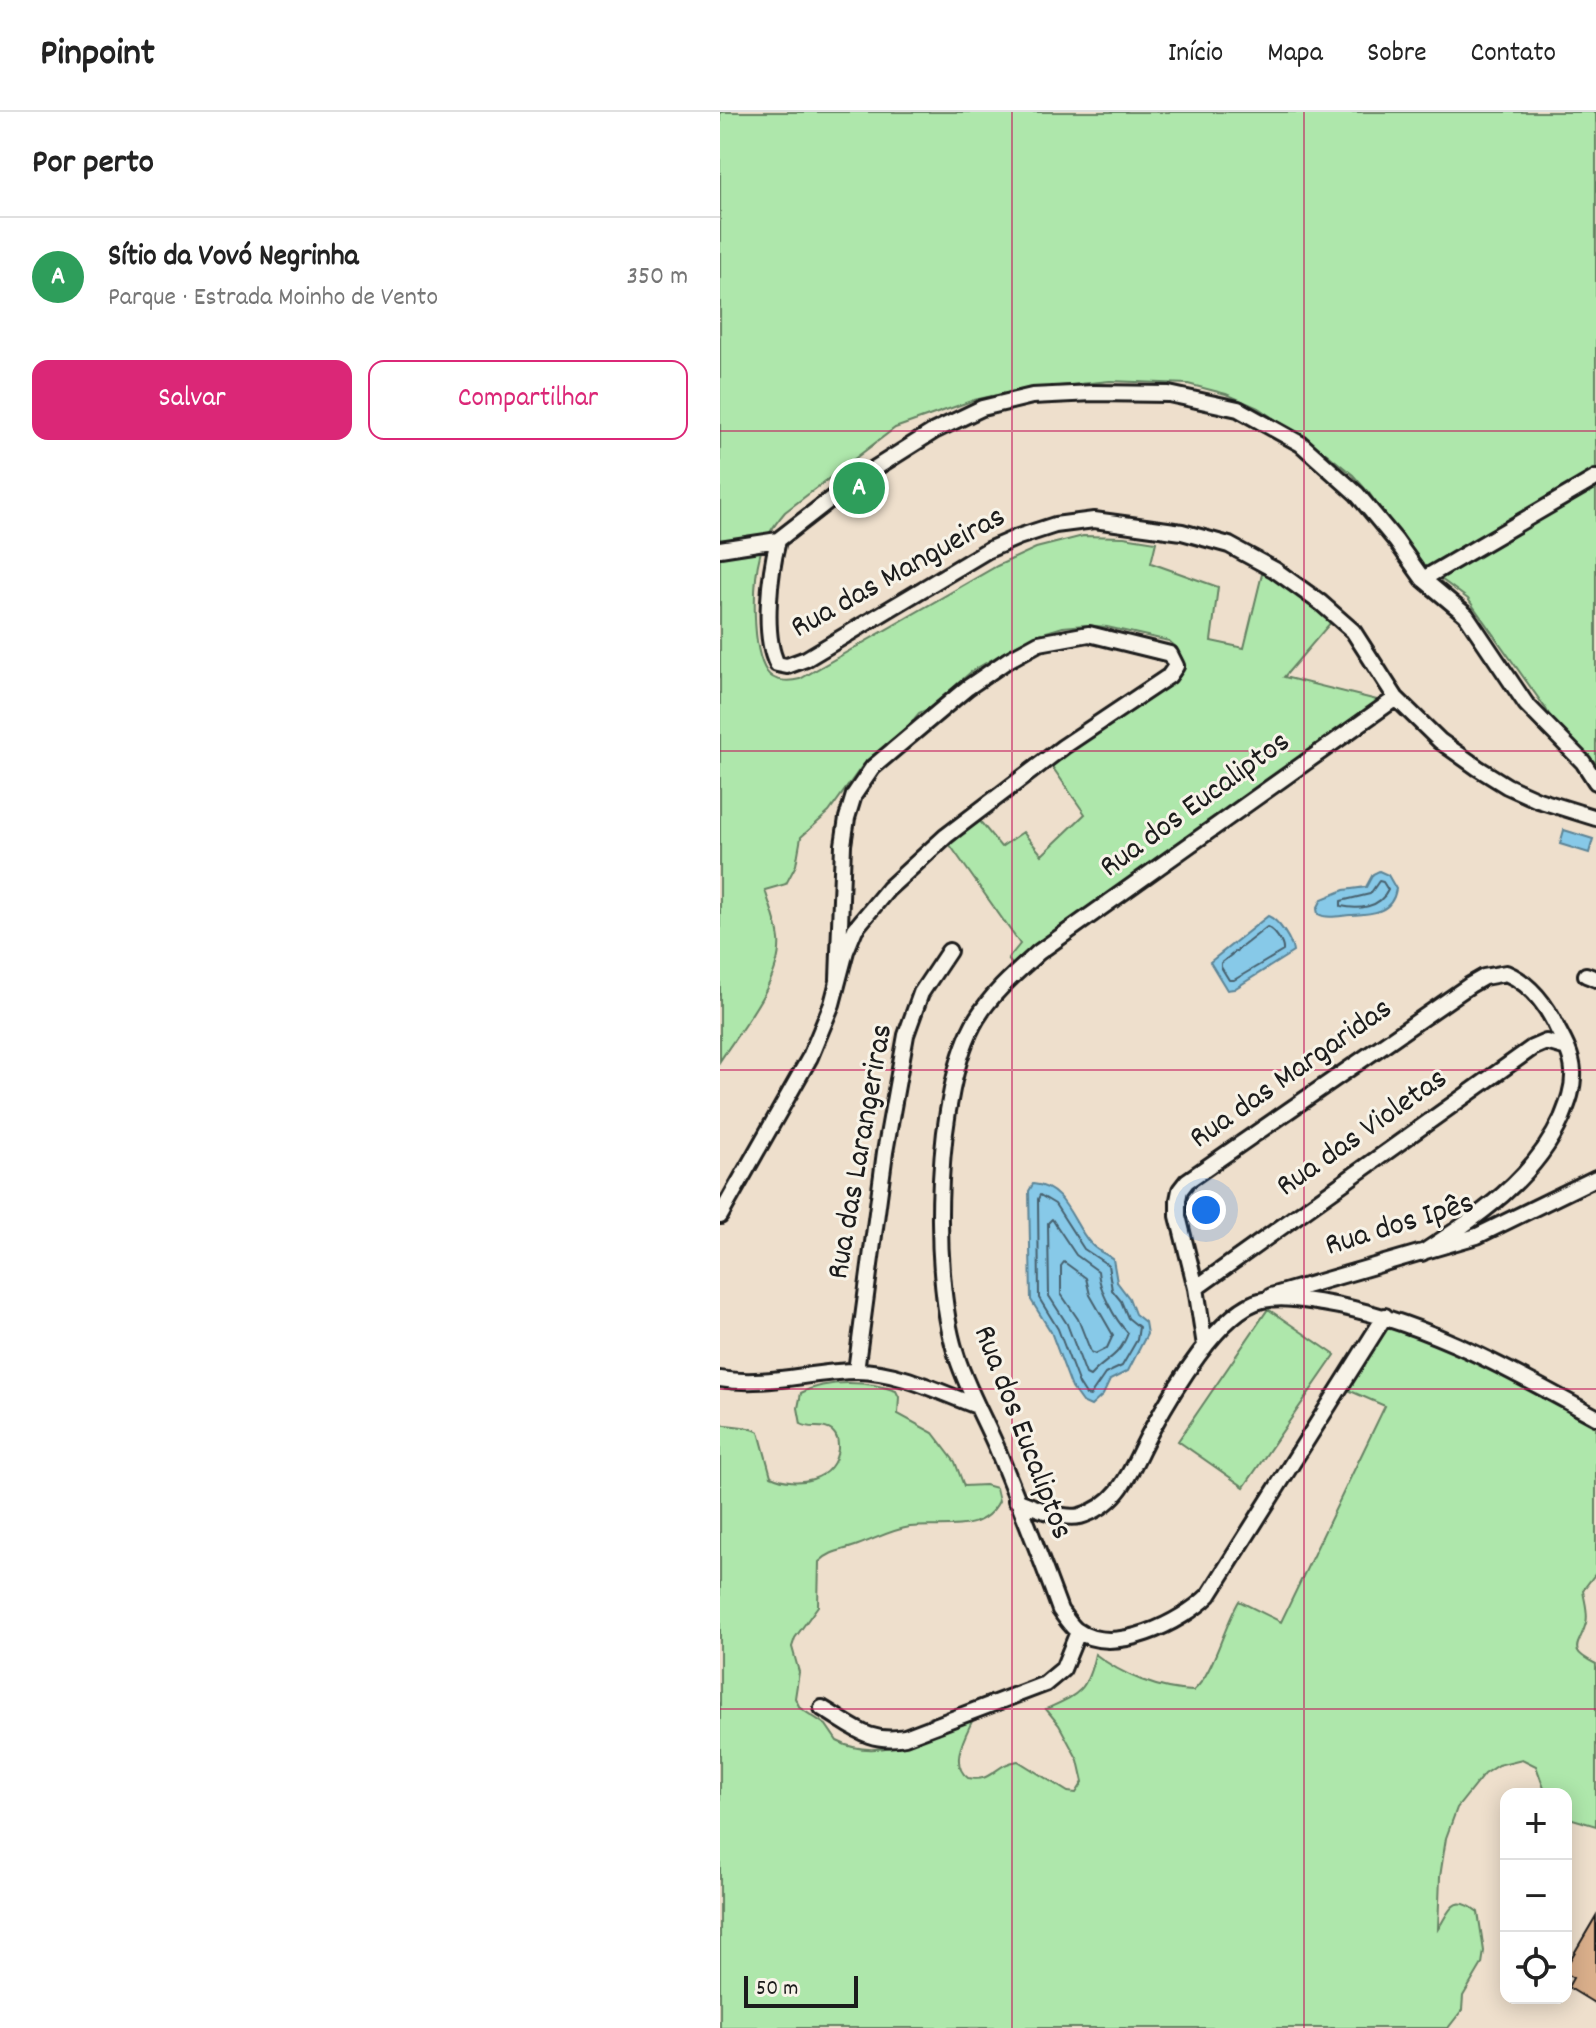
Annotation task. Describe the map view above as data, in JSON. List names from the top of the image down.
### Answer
{
  "streets": {
    "street": [
      "Rua das Mangueiras",
      "Rua dos Eucaliptos",
      "Rua das Margaridas",
      "Rua das Violetas",
      "Rua das Larangeriras",
      "Rua dos Ipês"
    ]
  },
  "crossings": [
    ["Rua das Mangueiras", "Rua dos Eucaliptos"],
    ["Rua dos Eucaliptos", "Rua dos Ipês"],
    ["Rua das Margaridas", "Rua das Violetas"],
    ["Rua das Margaridas", "Rua dos Ipês"]
  ],
  "scale_bar": "50 m",
  "page": {
    "header": "Pinpoint",
    "nav": [
      "Início",
      "Mapa",
      "Sobre",
      "Contato"
    ],
    "heading": "Por perto",
    "list": [
      {
        "mark": "A",
        "name": "Sítio da Vovó Negrinha",
        "note": "Parque · Estrada Moinho de Vento",
        "value": "350 m"
      }
    ],
    "buttons": ["Salvar", "Compartilhar"],
    "pins": "A",
    "map_buttons": ["+", "−"],
    "scale": "50 m"
  }
}
